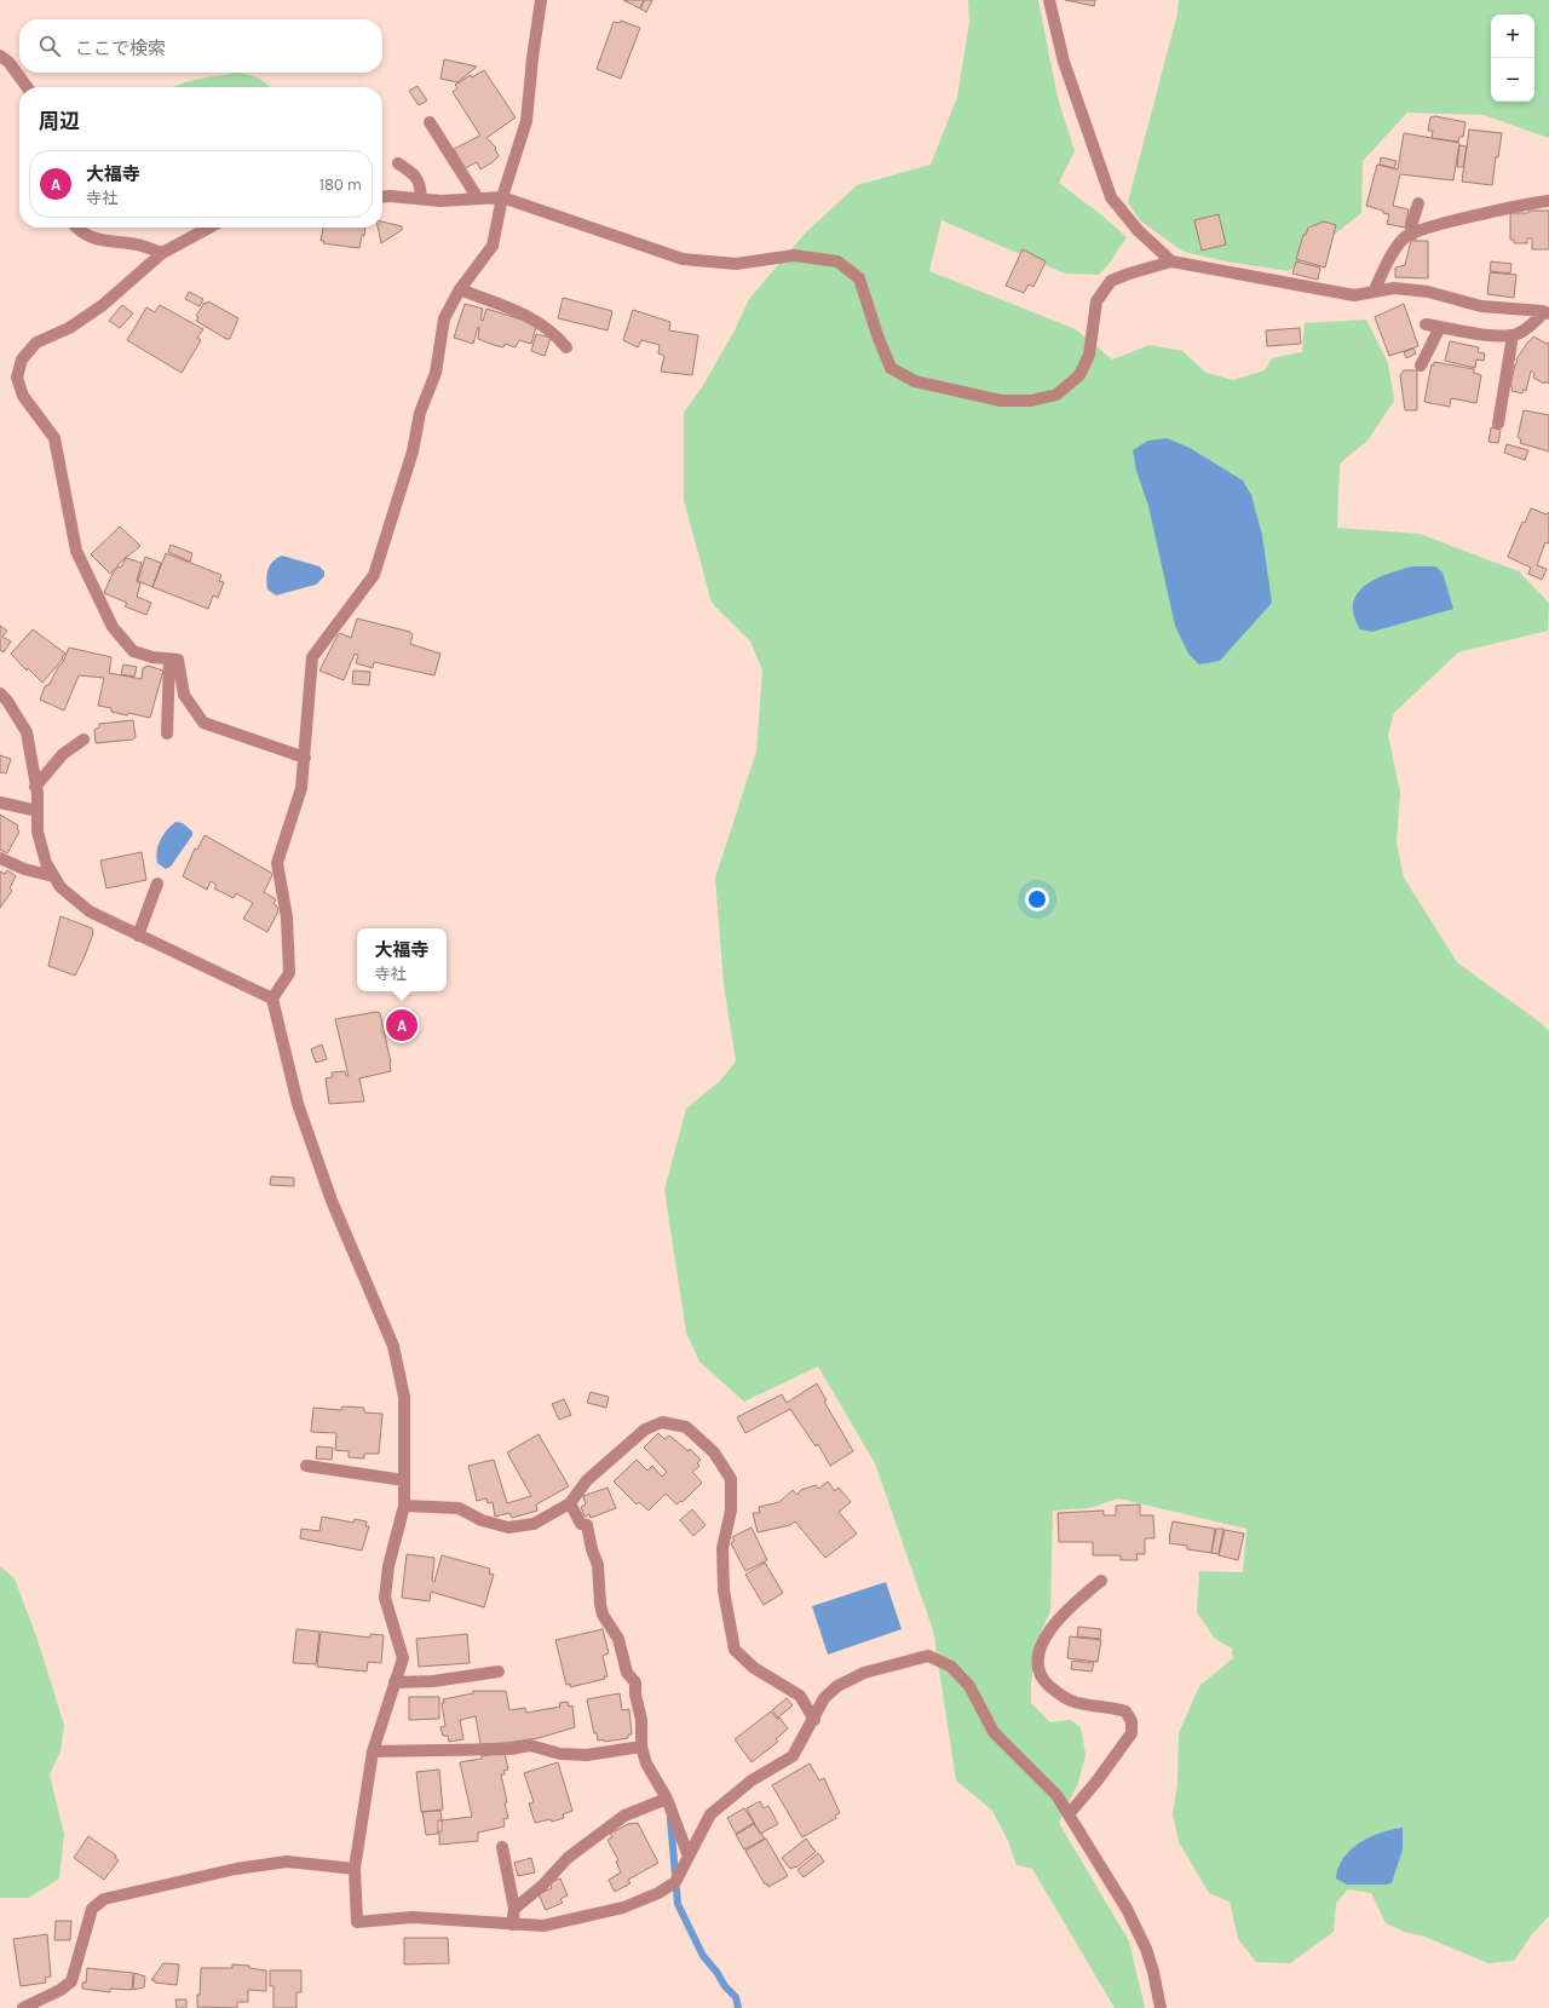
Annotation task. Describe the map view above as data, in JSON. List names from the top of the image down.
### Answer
{
  "page": {
    "map_buttons": ["+", "−"],
    "search": "ここで検索",
    "heading": "周辺",
    "list": [
      {
        "mark": "A",
        "name": "大福寺",
        "note": "寺社",
        "value": "180 m"
      }
    ],
    "popup": ["大福寺", "寺社"],
    "pins": "A"
  }
}
